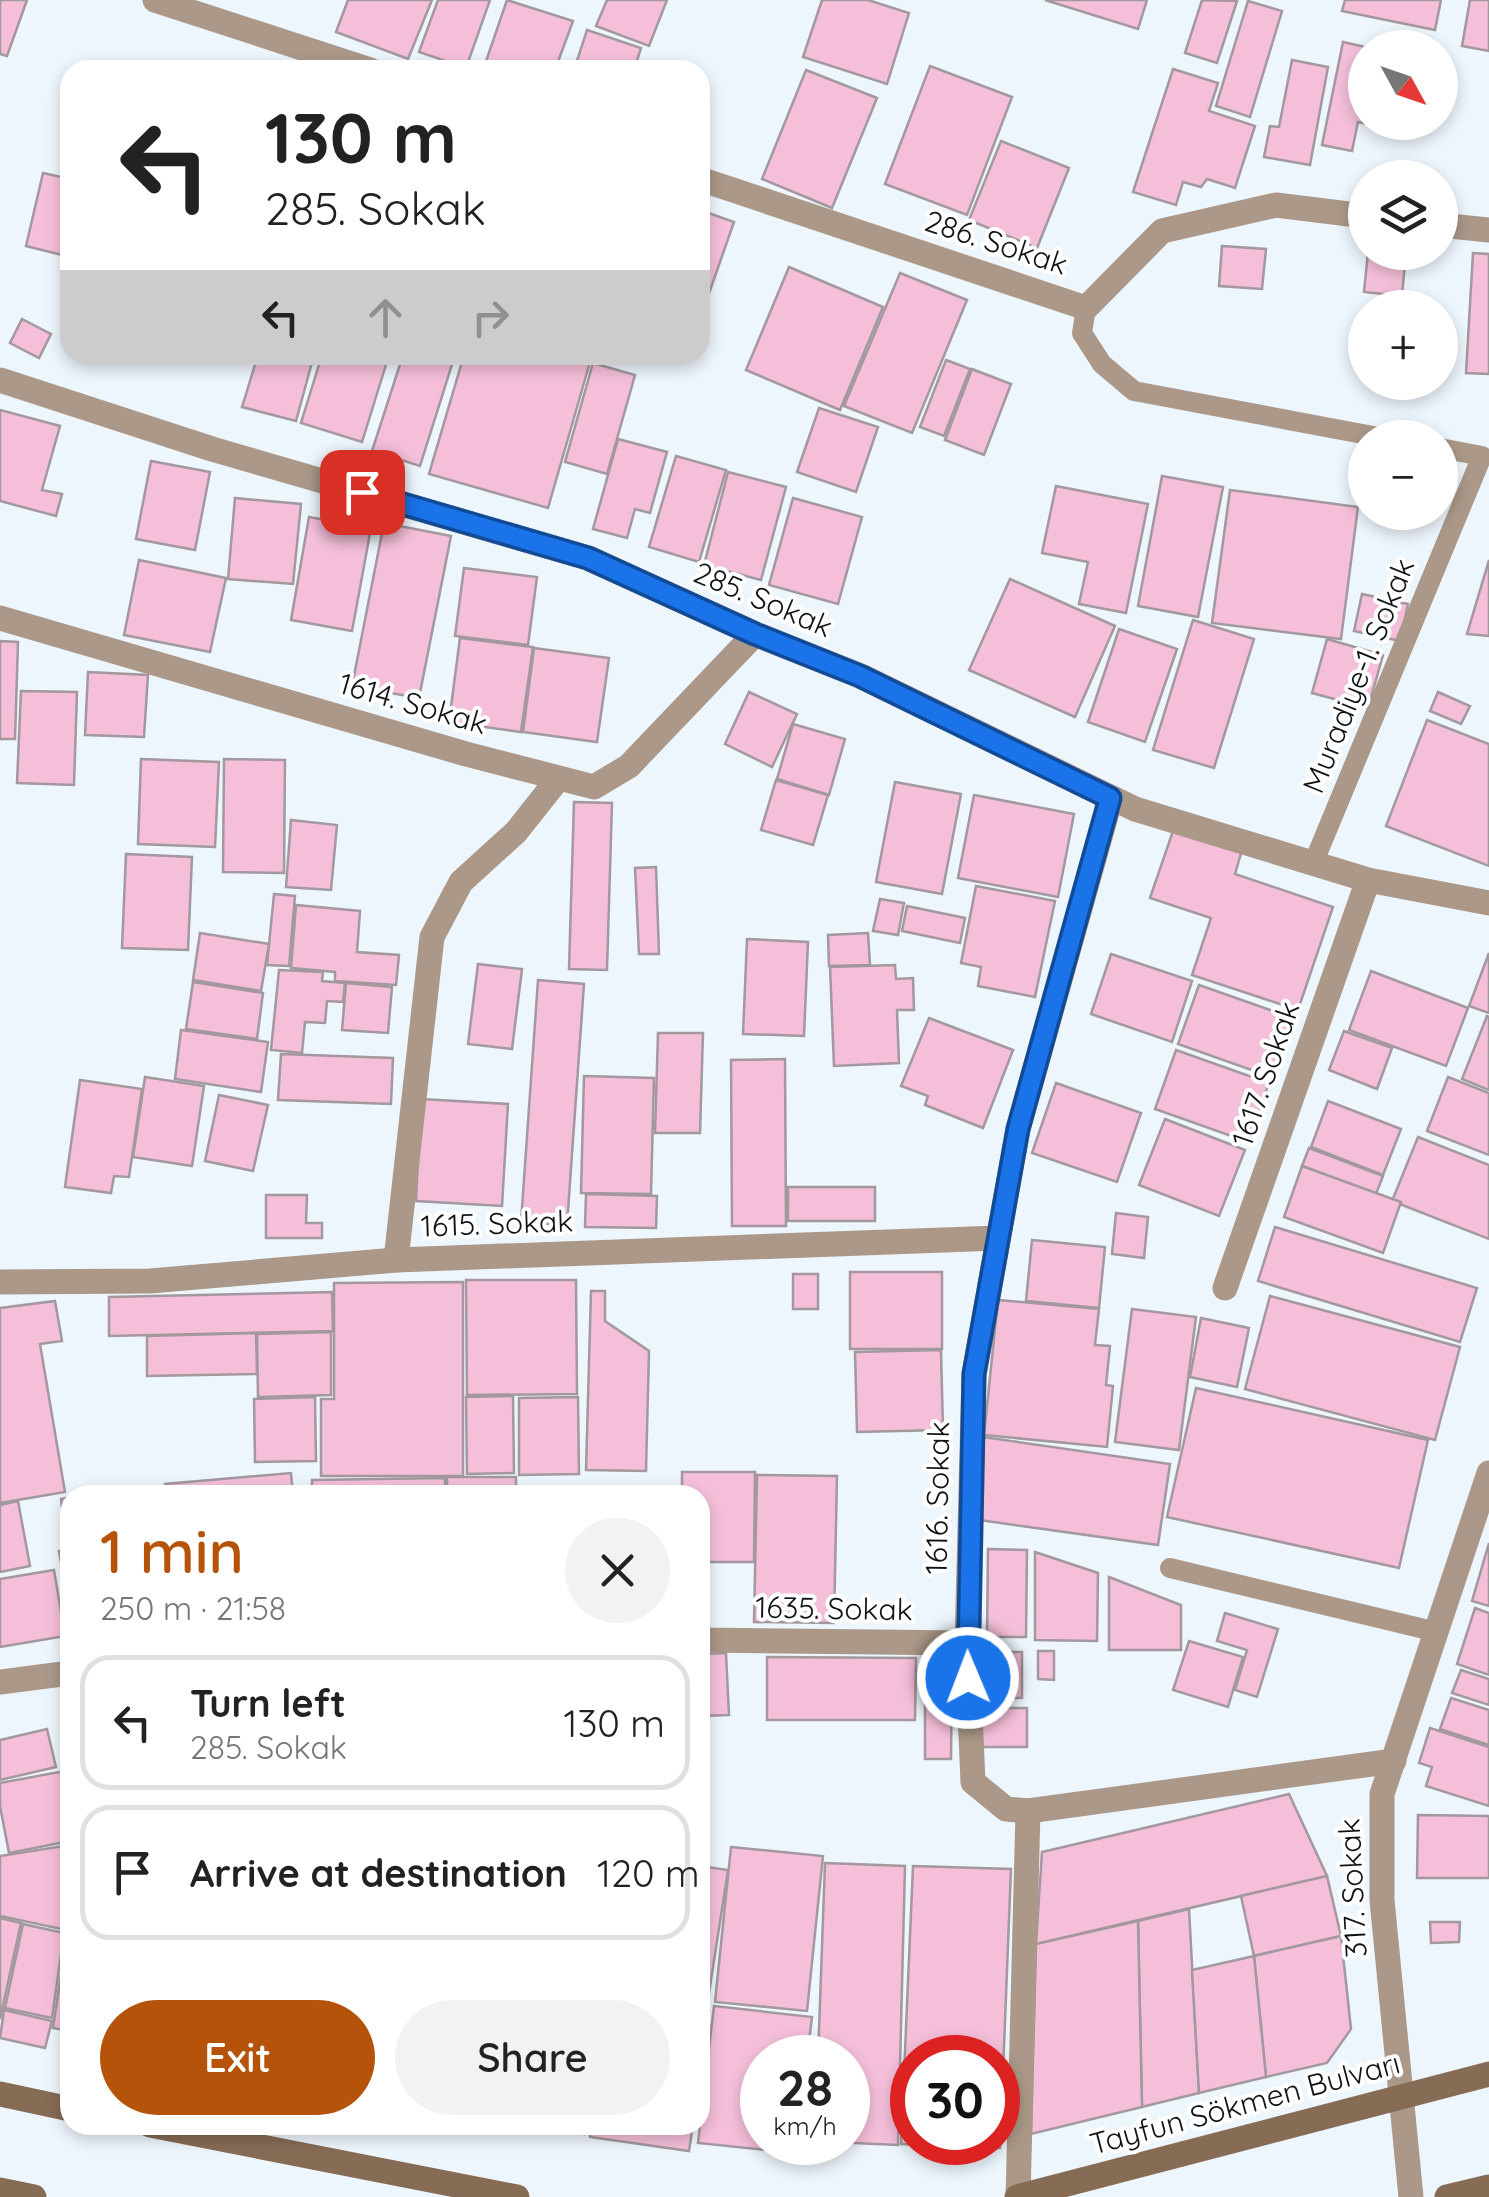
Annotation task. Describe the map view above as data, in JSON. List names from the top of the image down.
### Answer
{
  "streets": {
    "main road": ["Tayfun Sökmen Bulvarı"],
    "street": [
      "286. Sokak",
      "285. Sokak",
      "1614. Sokak",
      "1617. Sokak",
      "1615. Sokak",
      "1616. Sokak",
      "1635. Sokak",
      "317. Sokak"
    ],
    "lane": ["Muradiye-1. Sokak"]
  },
  "crossings": [
    ["285. Sokak", "Muradiye-1. Sokak"],
    ["285. Sokak", "1614. Sokak"],
    ["285. Sokak", "1617. Sokak"],
    ["285. Sokak", "1616. Sokak"],
    ["1615. Sokak", "1616. Sokak"],
    ["1616. Sokak", "1635. Sokak"],
    ["317. Sokak", "Tayfun Sökmen Bulvarı"]
  ],
  "north": "bottom right",
  "page": {
    "map_buttons": ["+", "−"],
    "turn": ["130 m", "285. Sokak"],
    "heading": ["1 min", "250 m · 21:58"],
    "list": [
      {
        "name": "Turn left",
        "note": "285. Sokak",
        "value": "130 m"
      },
      {
        "name": "Arrive at destination",
        "value": "120 m"
      }
    ],
    "buttons": ["Exit", "Share"],
    "speed": "28 km/h",
    "limit": "30"
  }
}
